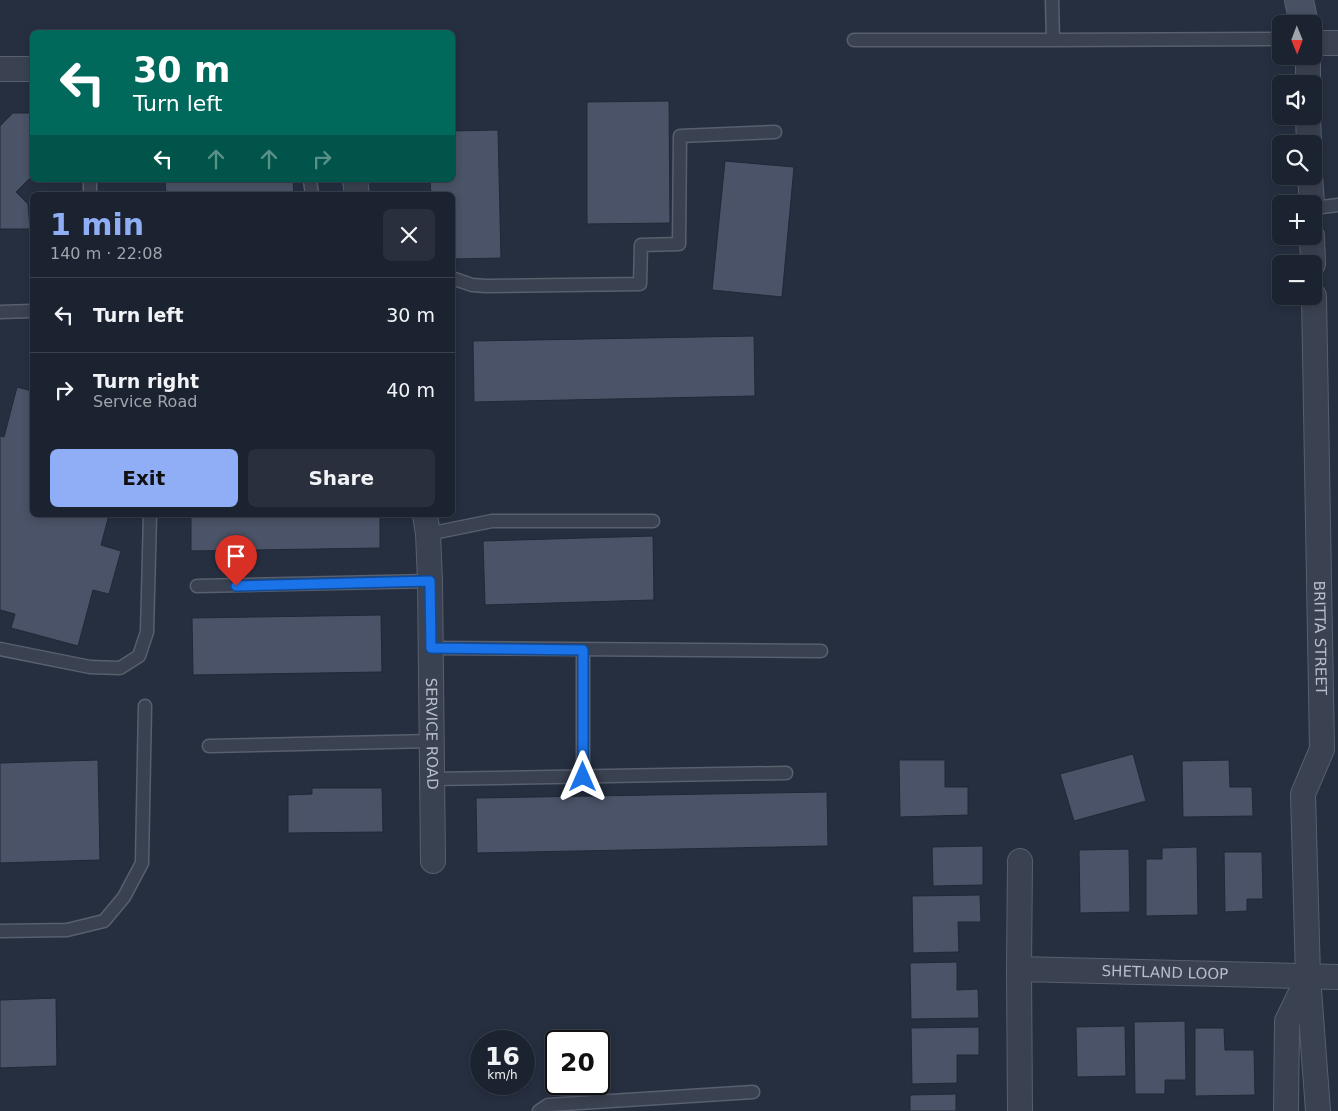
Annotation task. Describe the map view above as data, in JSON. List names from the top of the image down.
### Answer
{
  "streets": {
    "street": ["BRITTA STREET", "SERVICE ROAD", "SHETLAND LOOP"]
  },
  "crossings": [
    ["BRITTA STREET", "SHETLAND LOOP"]
  ],
  "north": "bottom",
  "page": {
    "map_buttons": ["+", "−"],
    "turn": ["30 m", "Turn left"],
    "heading": ["1 min", "140 m · 22:08"],
    "list": [
      {
        "name": "Turn left",
        "value": "30 m"
      },
      {
        "name": "Turn right",
        "note": "Service Road",
        "value": "40 m"
      }
    ],
    "buttons": ["Exit", "Share"],
    "speed": "16 km/h",
    "limit": "20"
  }
}
